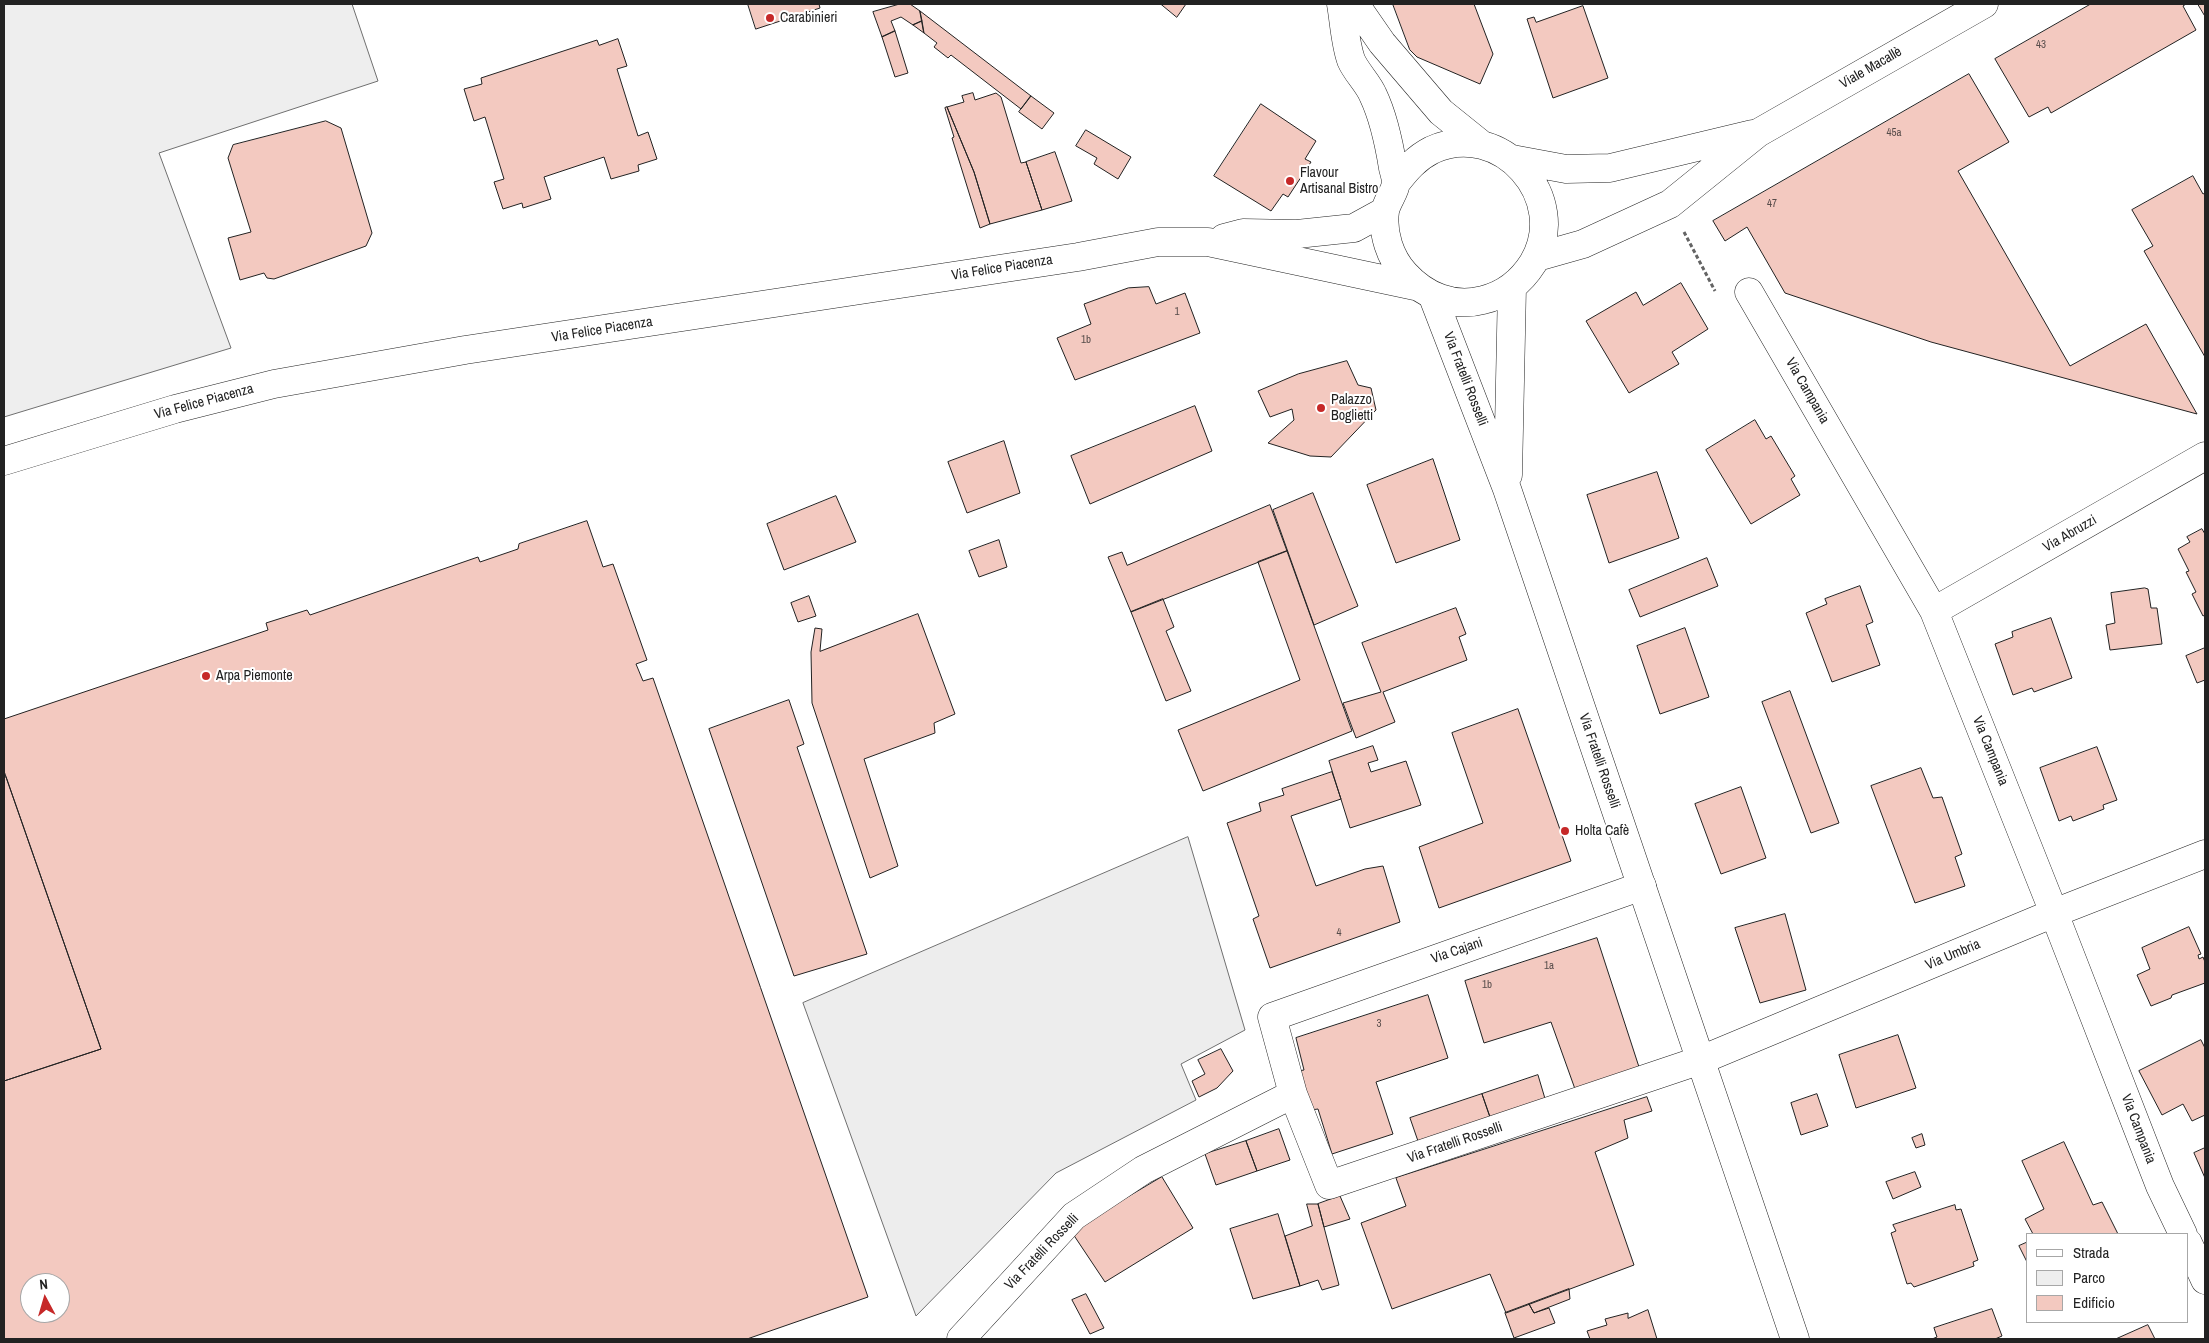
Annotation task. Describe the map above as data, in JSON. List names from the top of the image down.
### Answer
{
  "streets": {
    "street": [
      "Viale Macallè",
      "Via Felice Piacenza",
      "Via Fratelli Rosselli",
      "Via Campania",
      "Via Abruzzi",
      "Via Cajani",
      "Via Umbria"
    ]
  },
  "crossings": [
    ["Viale Macallè", "Via Felice Piacenza"],
    ["Viale Macallè", "Via Fratelli Rosselli"],
    ["Via Felice Piacenza", "Via Fratelli Rosselli"],
    ["Via Fratelli Rosselli", "Via Cajani"],
    ["Via Fratelli Rosselli", "Via Umbria"],
    ["Via Campania", "Via Abruzzi"],
    ["Via Campania", "Via Umbria"]
  ],
  "places": [
    "Carabinieri",
    "Flavour Artisanal Bistro",
    "Palazzo Boglietti",
    "Arpa Piemonte",
    "Holta Cafè"
  ],
  "house_numbers": [
    "43",
    "45a",
    "47",
    "1",
    "1b",
    "4",
    "1a",
    "1b",
    "3"
  ],
  "legend": ["Strada", "Parco", "Edificio"],
  "north": "top"
}
